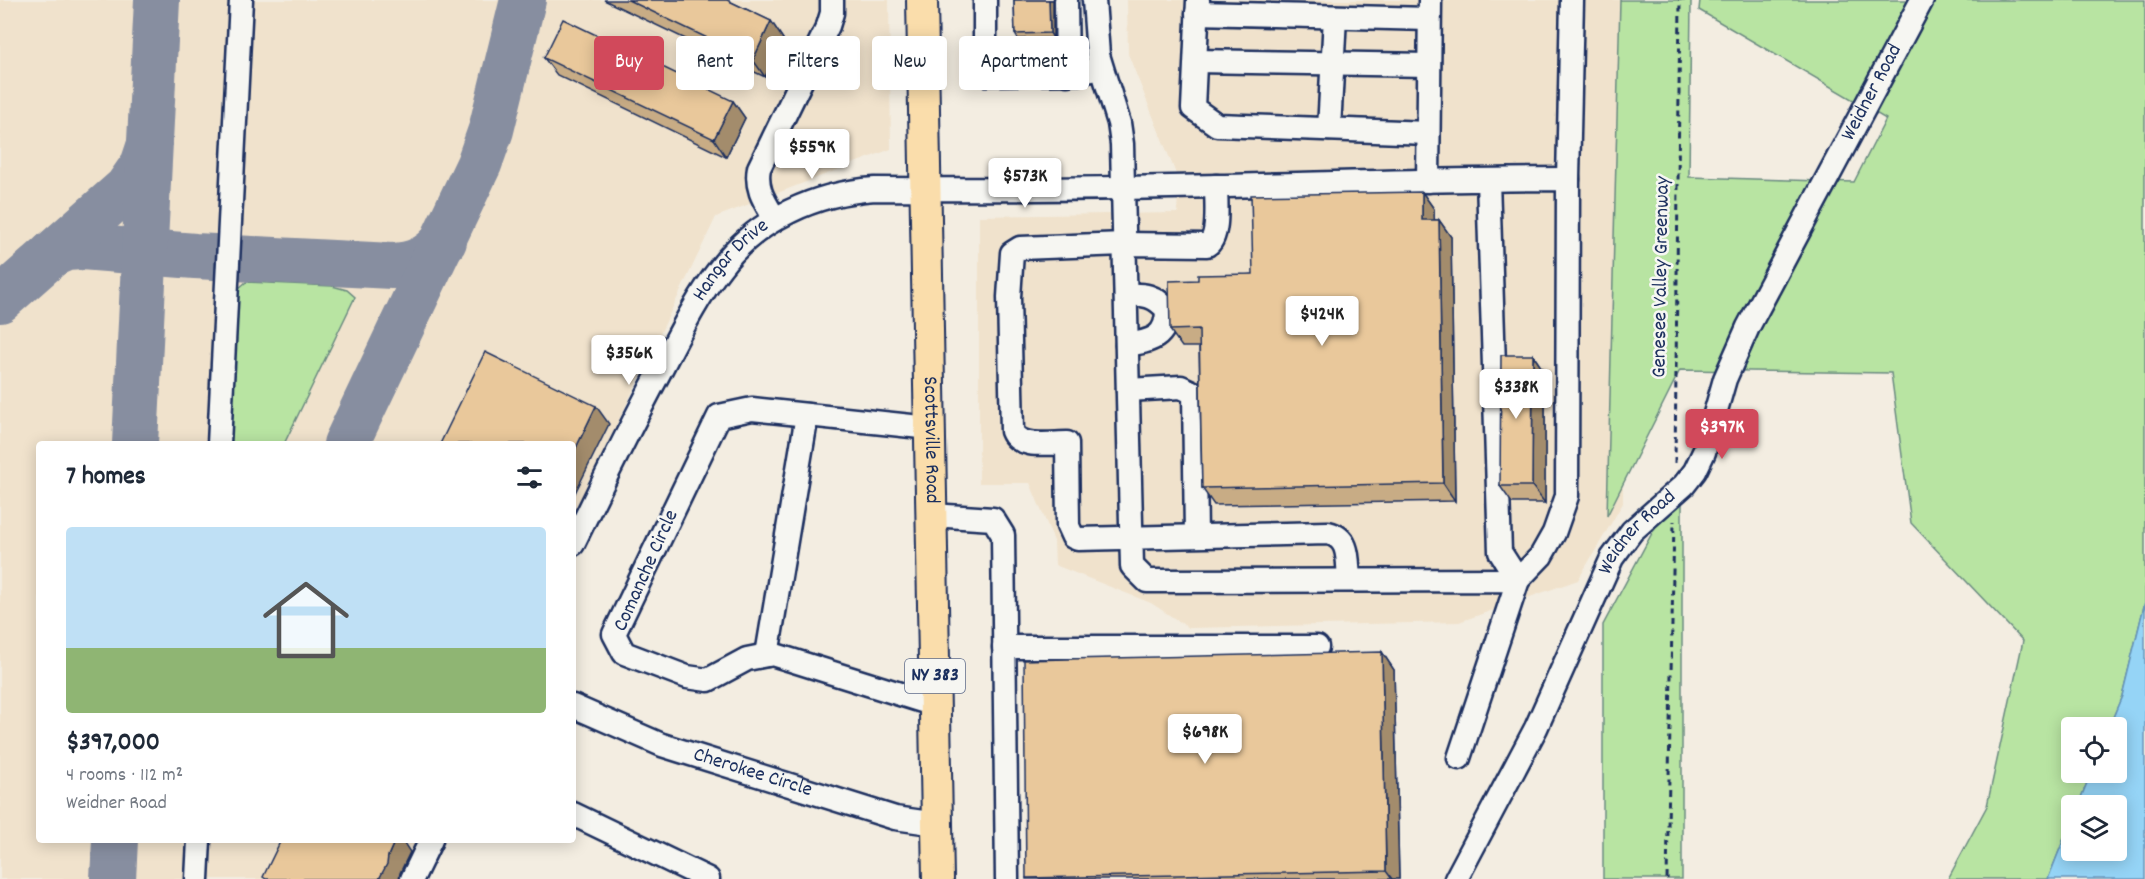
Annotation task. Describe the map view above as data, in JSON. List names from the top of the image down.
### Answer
{
  "streets": {
    "main road": ["Scottsville Road", "NY 383"],
    "street": [
      "Weidner Road",
      "Hangar Drive",
      "Comanche Circle",
      "Cherokee Circle"
    ],
    "path": ["Genesee Valley Greenway"]
  },
  "crossings": [
    ["Weidner Road", "Genesee Valley Greenway"],
    ["Hangar Drive", "Scottsville Road"],
    ["Scottsville Road", "Comanche Circle"],
    ["Scottsville Road", "Cherokee Circle"]
  ],
  "page": {
    "chip": [
      "Buy",
      "Rent",
      "Filters",
      "New",
      "Apartment"
    ],
    "price": [
      "$559K",
      "$573K",
      "$424K",
      "$356K",
      "$338K",
      "$397K",
      "$698K"
    ],
    "heading": "7 homes",
    "list": [
      {
        "name": "$397,000",
        "note": "4 rooms · 112 m² · Weidner Road"
      }
    ]
  }
}
